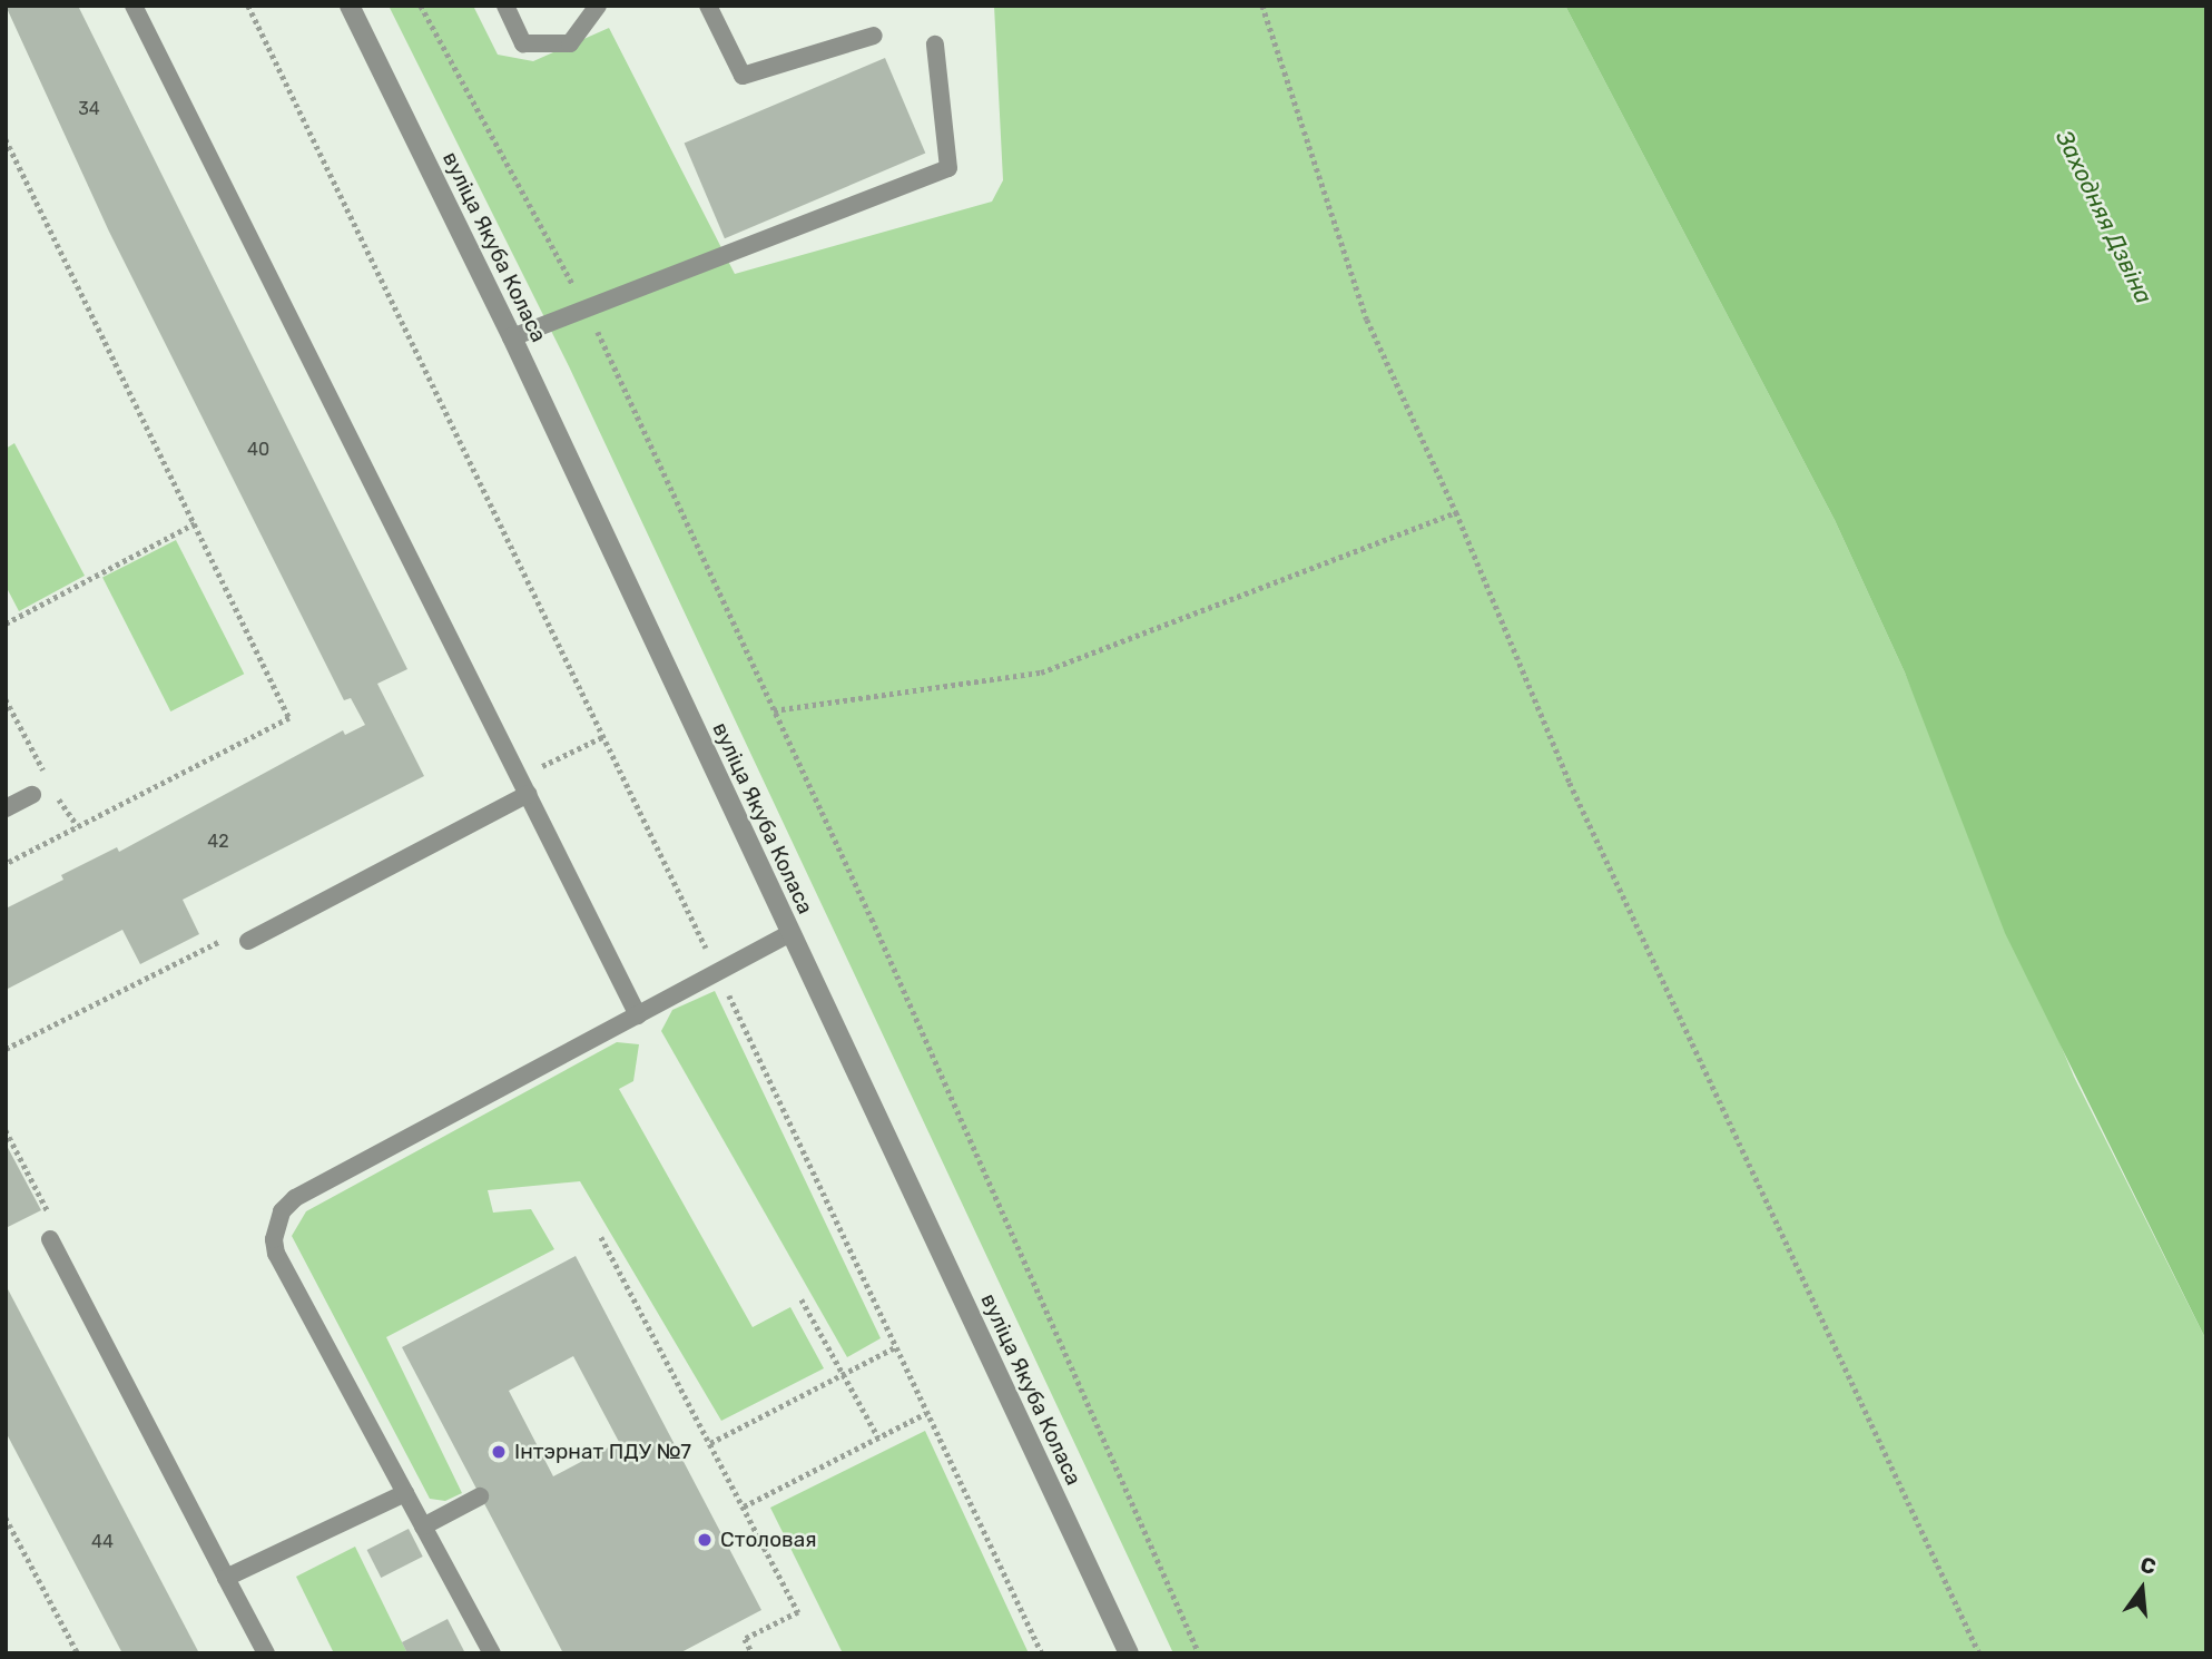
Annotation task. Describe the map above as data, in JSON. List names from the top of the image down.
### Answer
{
  "streets": {
    "street": ["вуліца Якуба Коласа"]
  },
  "water": ["Заходняя Дзвіна"],
  "places": ["Інтэрнат ПДУ №7", "Столовая"],
  "house_numbers": [
    "34",
    "40",
    "42",
    "44"
  ],
  "north": "top"
}
